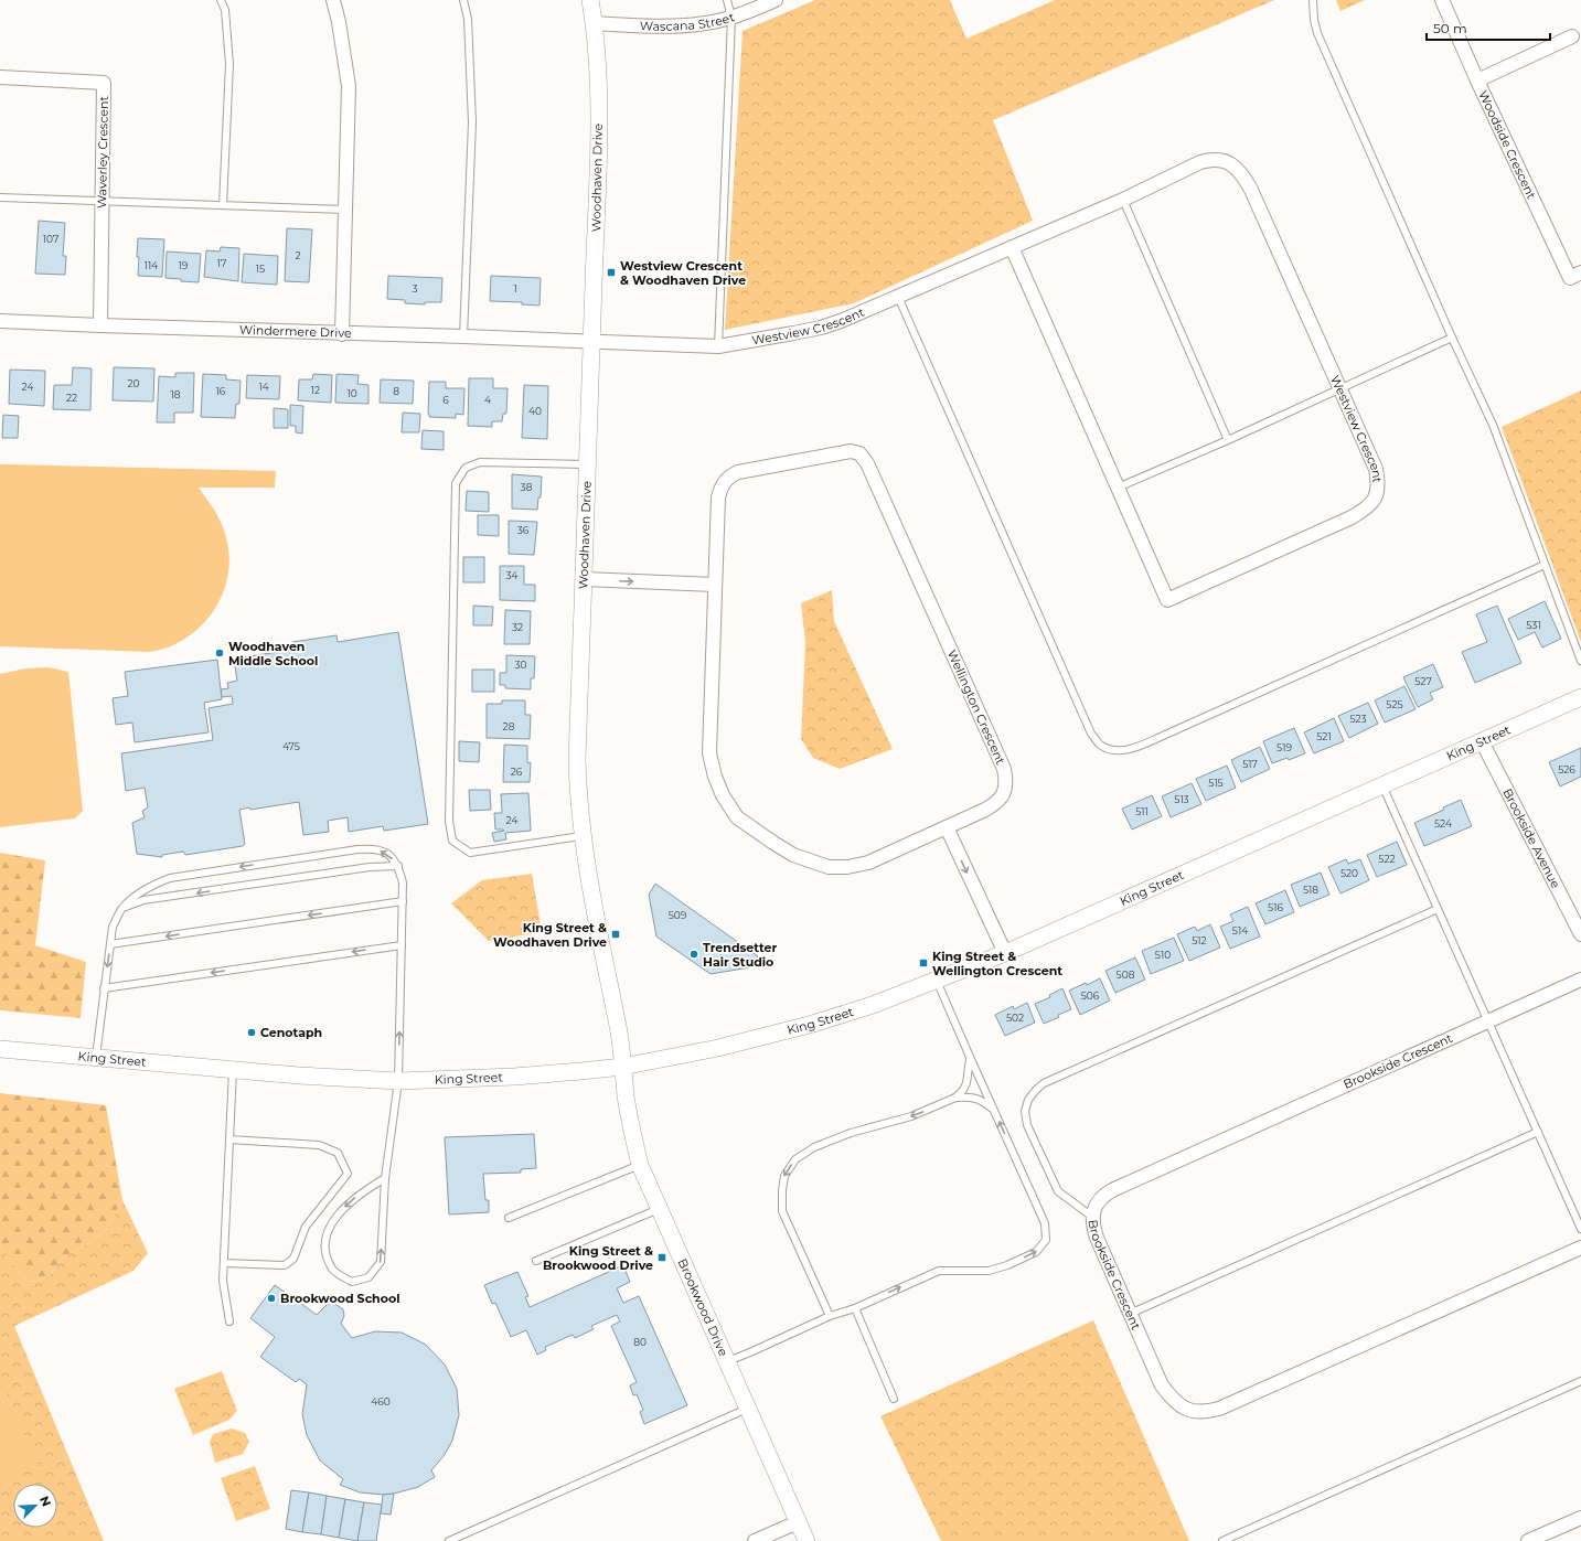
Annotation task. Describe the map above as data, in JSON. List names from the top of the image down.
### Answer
{
  "streets": {
    "street": [
      "Wascana Street",
      "Woodside Crescent",
      "Waverley Crescent",
      "Woodhaven Drive",
      "Westview Crescent",
      "Windermere Drive",
      "Wellington Crescent",
      "King Street",
      "Brookside Avenue",
      "Brookside Crescent",
      "Brookwood Drive"
    ]
  },
  "crossings": [
    ["Wascana Street", "Woodhaven Drive"],
    ["Waverley Crescent", "Windermere Drive"],
    ["Woodhaven Drive", "Westview Crescent"],
    ["Woodhaven Drive", "Windermere Drive"],
    ["Woodhaven Drive", "King Street"],
    ["Woodhaven Drive", "Brookwood Drive"],
    ["Westview Crescent", "Windermere Drive"],
    ["King Street", "Brookside Avenue"],
    ["King Street", "Brookwood Drive"]
  ],
  "places": {
    "transit": [
      "Westview Crescent & Woodhaven Drive",
      "King Street & Woodhaven Drive",
      "King Street & Wellington Crescent",
      "King Street & Brookwood Drive"
    ],
    "other": [
      "Woodhaven Middle School",
      "Trendsetter Hair Studio",
      "Cenotaph",
      "Brookwood School"
    ]
  },
  "house_numbers": [
    "107",
    "2",
    "17",
    "114",
    "19",
    "15",
    "3",
    "1",
    "20",
    "24",
    "14",
    "12",
    "16",
    "8",
    "10",
    "18",
    "22",
    "6",
    "4",
    "40",
    "38",
    "36",
    "34",
    "531",
    "32",
    "30",
    "527",
    "525",
    "523",
    "28",
    "521",
    "475",
    "519",
    "517",
    "526",
    "26",
    "515",
    "513",
    "511",
    "24",
    "524",
    "522",
    "520",
    "518",
    "516",
    "509",
    "514",
    "512",
    "510",
    "508",
    "506",
    "502",
    "80",
    "460"
  ],
  "scale_bar": "50 m",
  "north": "top right"
}
